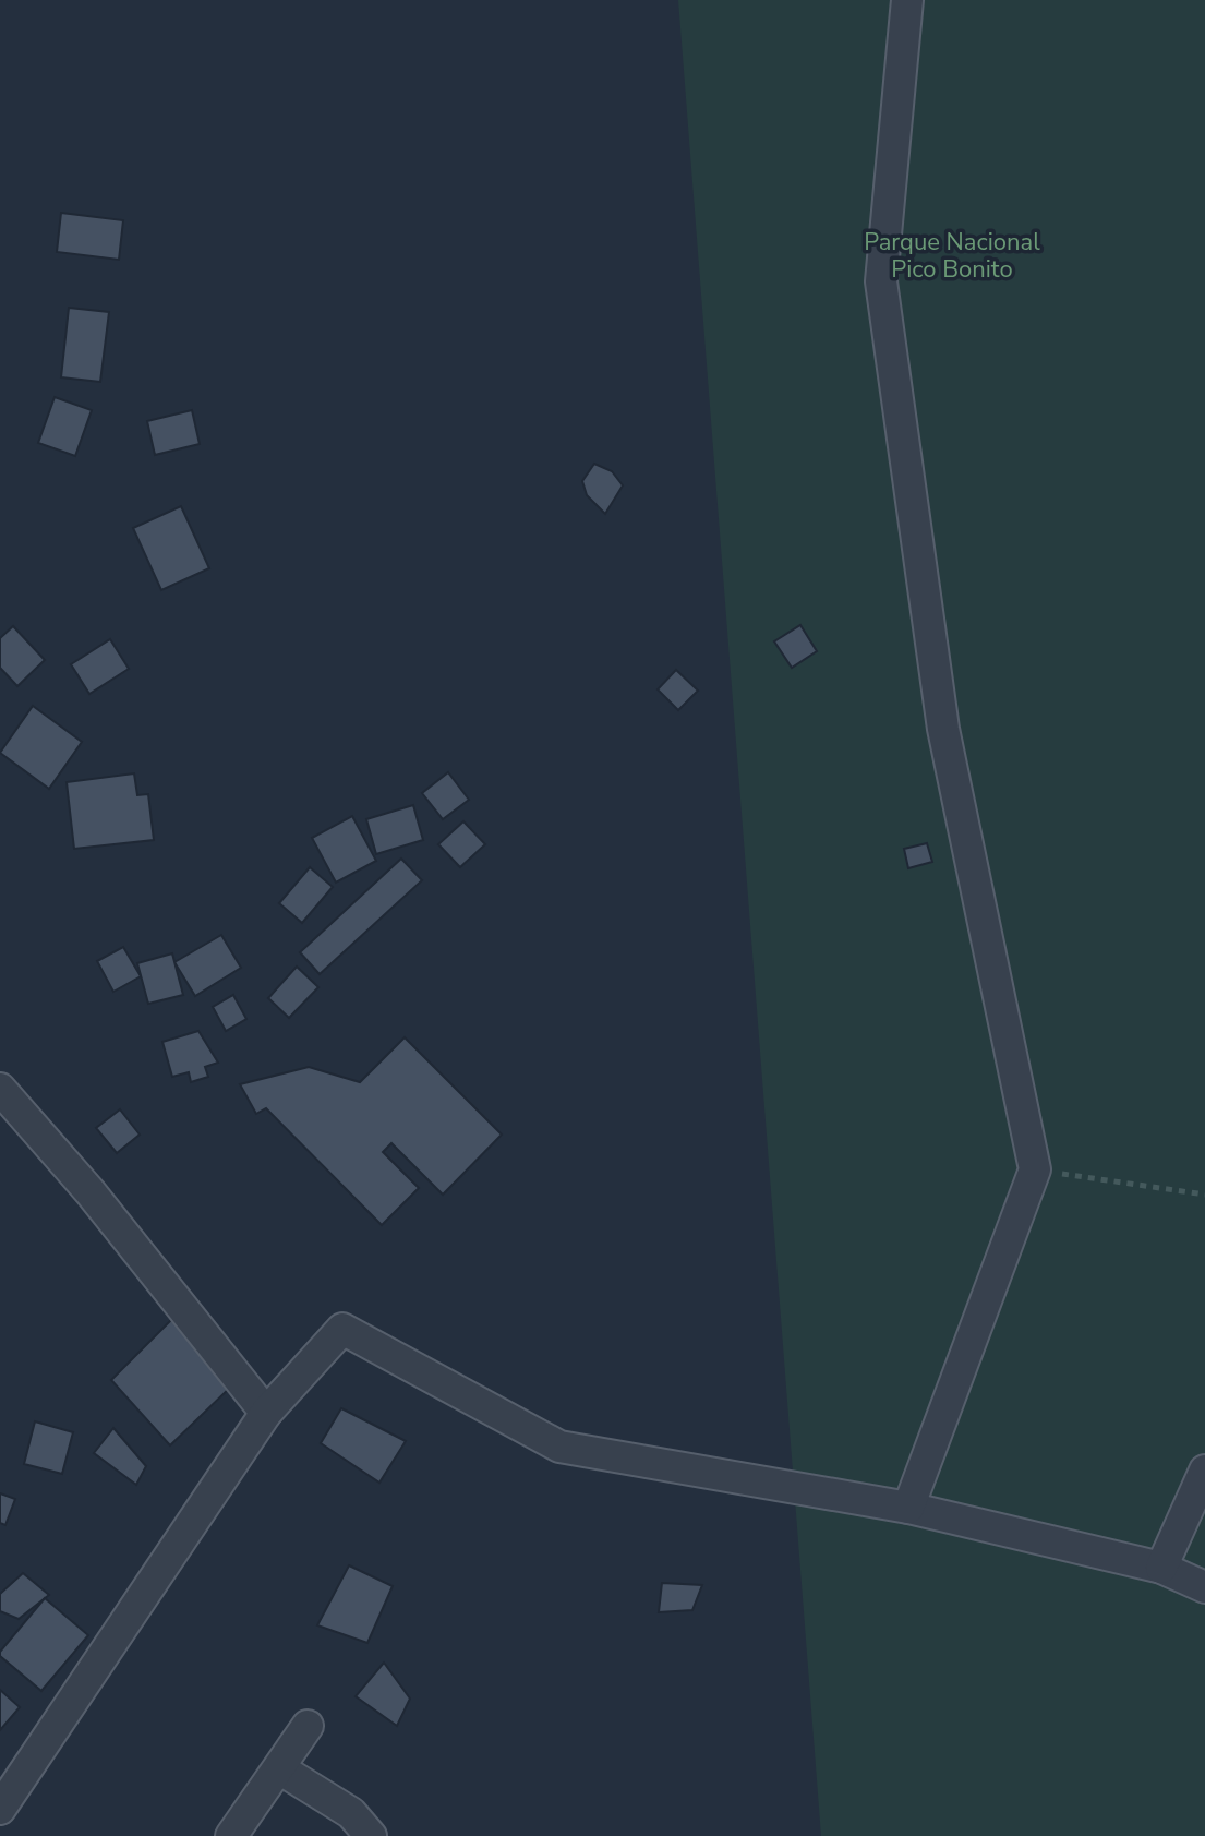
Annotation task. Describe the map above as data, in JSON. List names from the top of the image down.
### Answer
{
  "parks": ["Parque Nacional Pico Bonito"]
}
